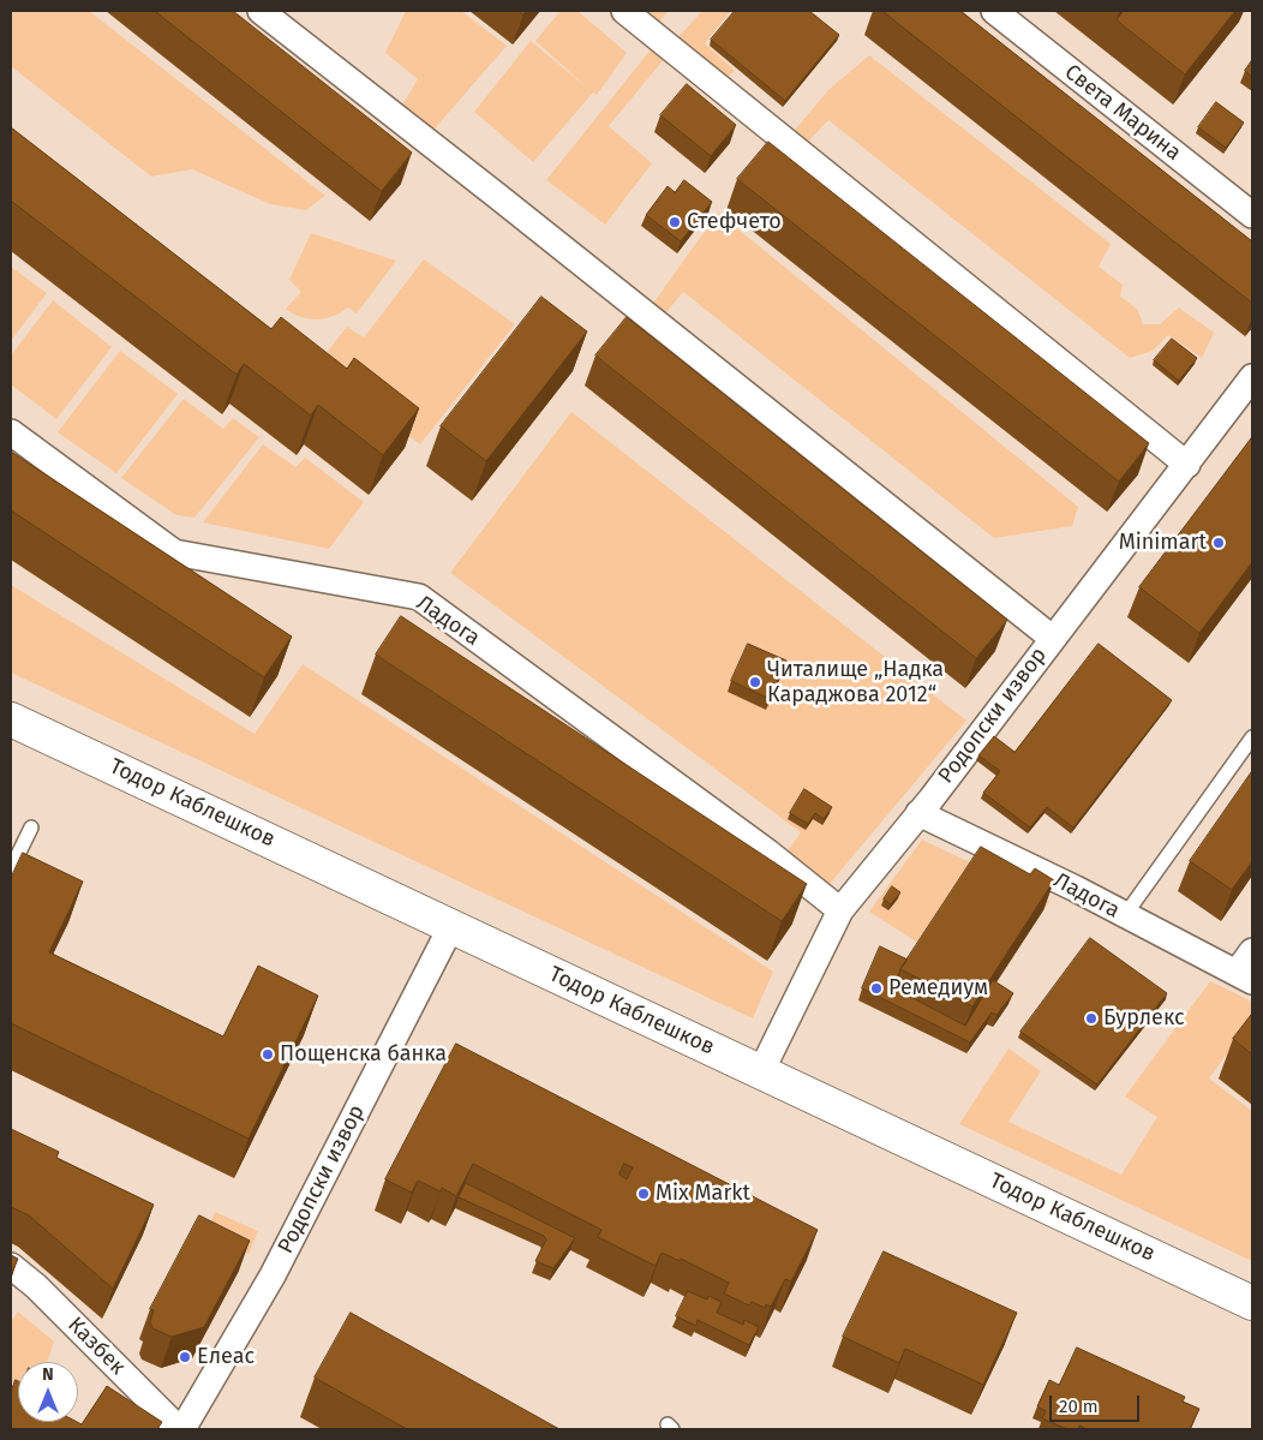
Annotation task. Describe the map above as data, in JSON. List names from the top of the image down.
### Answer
{
  "streets": {
    "main road": ["Тодор Каблешков"],
    "street": [
      "Света Марина",
      "Ладога",
      "Родопски извор",
      "Казбек"
    ]
  },
  "crossings": [
    ["Ладога", "Родопски извор"],
    ["Родопски извор", "Тодор Каблешков"],
    ["Родопски извор", "Казбек"]
  ],
  "places": [
    "Стефчето",
    "Minimart",
    "Читалище „Надка Караджова 2012“",
    "Ремедиум",
    "Бурлекс",
    "Пощенска банка",
    "Mix Markt",
    "Елеас"
  ],
  "scale_bar": "20 m",
  "north": "top"
}
